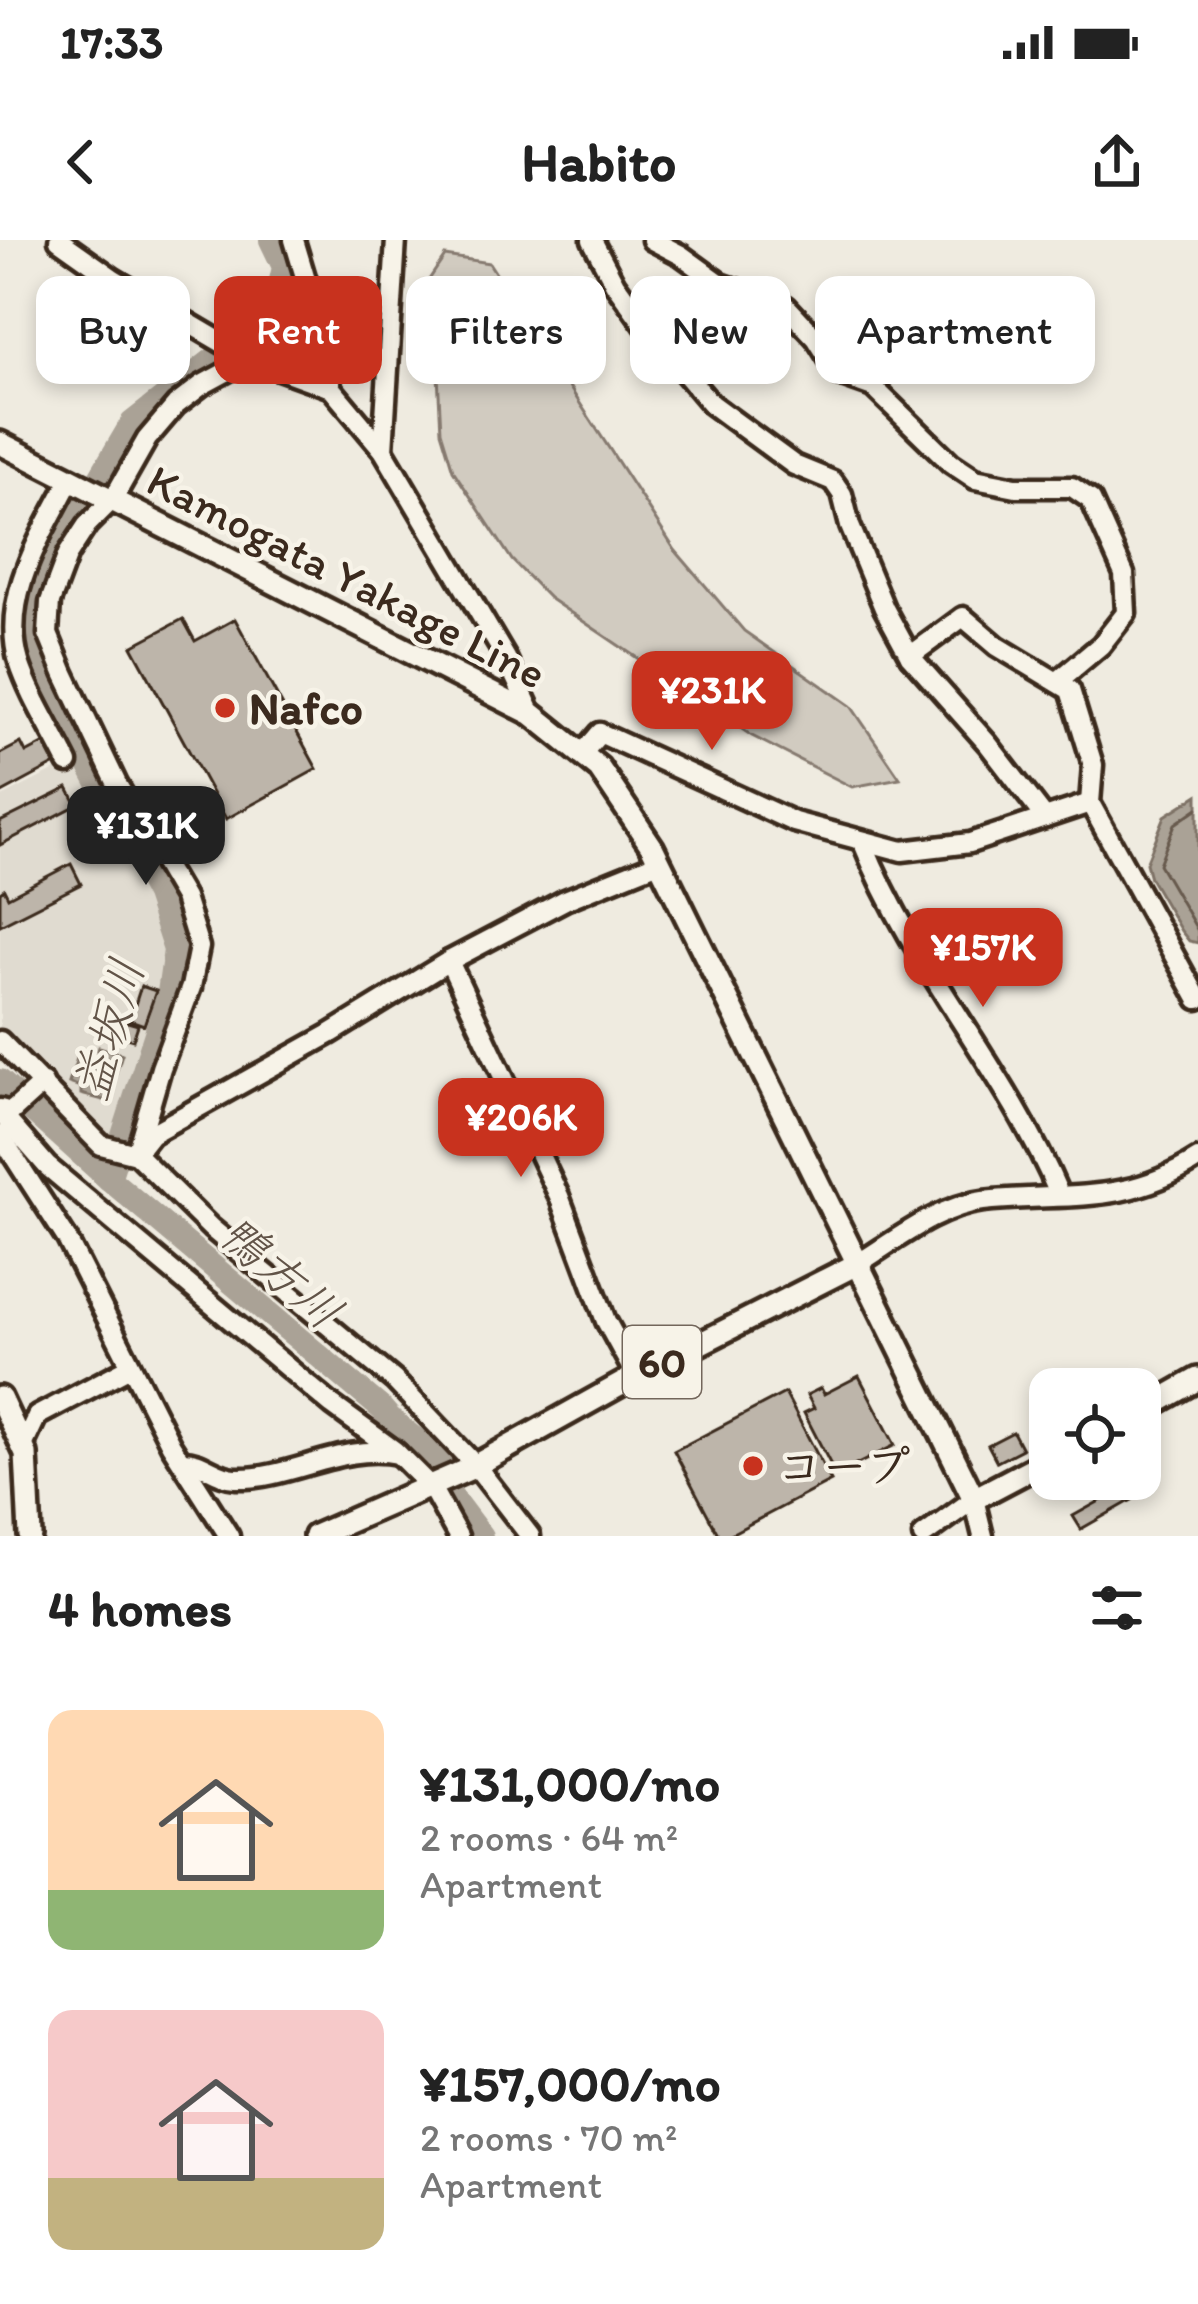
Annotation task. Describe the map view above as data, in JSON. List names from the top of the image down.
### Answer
{
  "streets": {
    "main road": ["Kamogata Yakage Line", "60"]
  },
  "crossings": [
    ["Kamogata Yakage Line", "60"]
  ],
  "water": ["益坂川", "鴨方川"],
  "places": ["Nafco", "コープ"],
  "page": {
    "status": "17:33",
    "header": "Habito",
    "chip": [
      "Buy",
      "Rent",
      "Filters",
      "New",
      "Apartment"
    ],
    "price": [
      "¥231K",
      "¥131K",
      "¥157K",
      "¥206K"
    ],
    "heading": "4 homes",
    "list": [
      {
        "name": "¥131,000/mo",
        "note": "2 rooms · 64 m² · Apartment"
      },
      {
        "name": "¥157,000/mo",
        "note": "2 rooms · 70 m² · Apartment"
      }
    ]
  }
}
